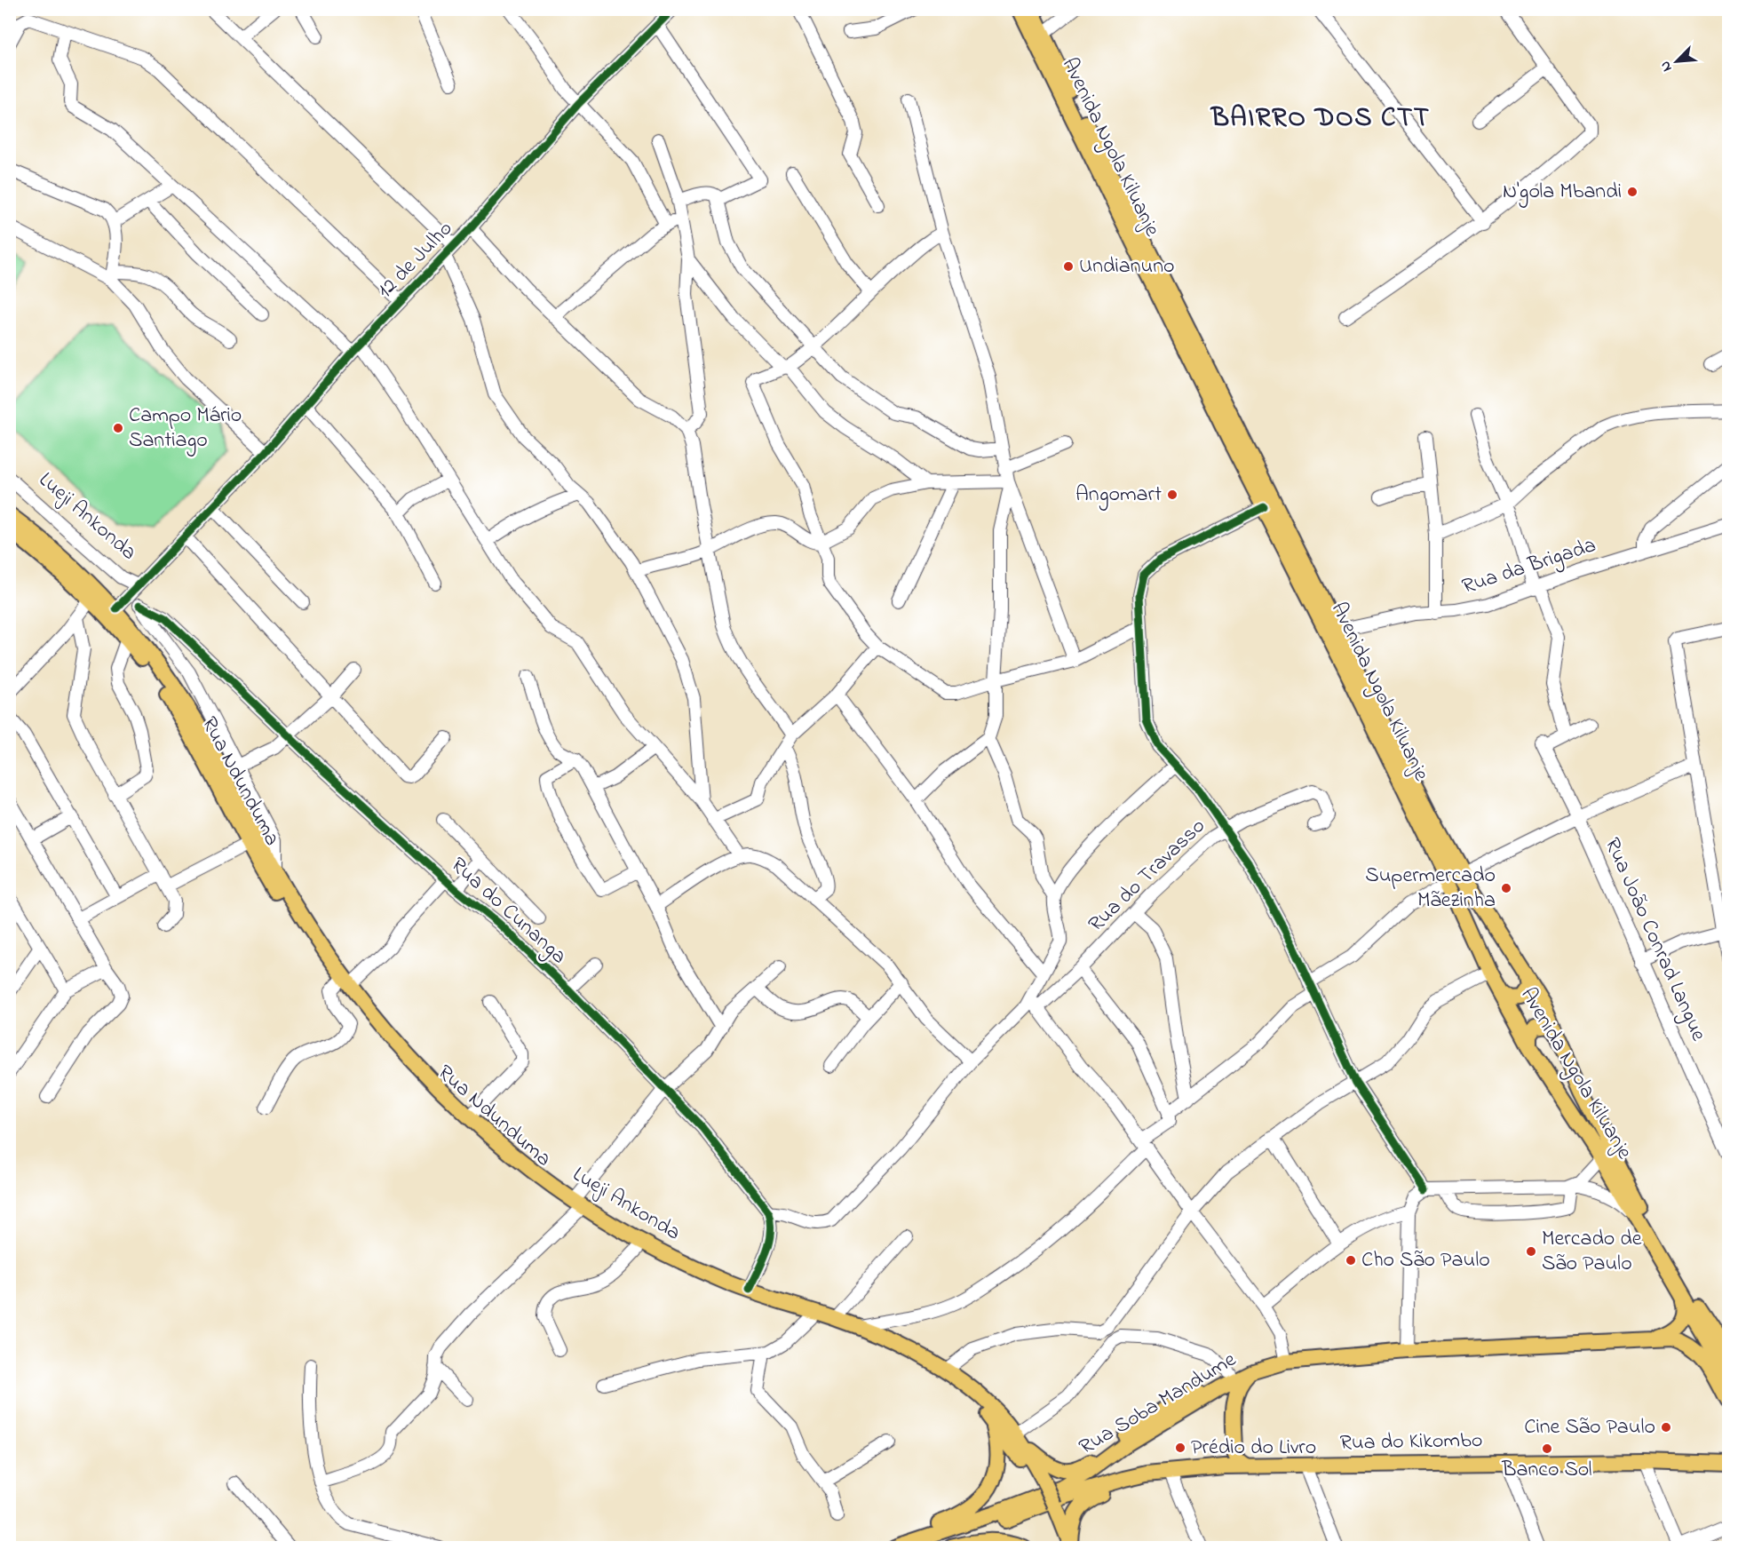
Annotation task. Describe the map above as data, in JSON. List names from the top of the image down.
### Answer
{
  "streets": {
    "main road": [
      "Avenida Ngola Kiluanje",
      "Lueji Ankonda",
      "Rua Ndunduma",
      "Rua Soba Mandume",
      "Rua do Kikombo"
    ],
    "street": [
      "12 de Julho",
      "Rua da Brigada",
      "Rua do Travasso",
      "Rua do Cunanga",
      "Rua João Conrad Langue"
    ]
  },
  "crossings": [
    ["Avenida Ngola Kiluanje", "Rua da Brigada"],
    ["12 de Julho", "Lueji Ankonda"],
    ["Lueji Ankonda", "Rua Ndunduma"],
    ["Rua do Travasso", "Rua do Cunanga"]
  ],
  "districts": ["BAIRRO DOS CTT"],
  "places": [
    "N'gola Mbandi",
    "Undianuno",
    "Campo Mário Santiago",
    "Angomart",
    "Supermercado Mãezinha",
    "Mercado de São Paulo",
    "Cho São Paulo",
    "Cine São Paulo",
    "Prédio do Livro",
    "Banco Sol"
  ],
  "north": "bottom left"
}
